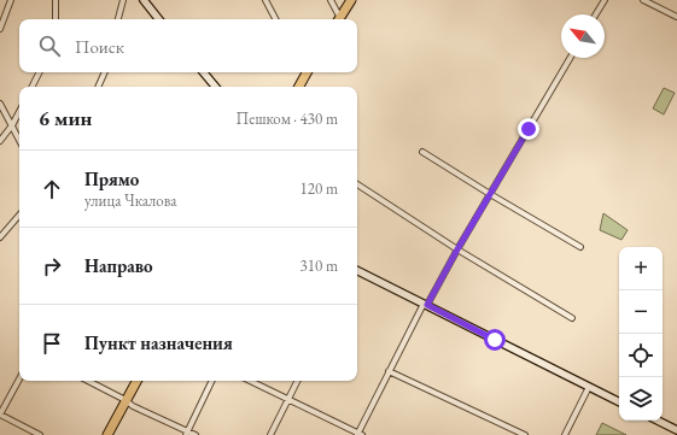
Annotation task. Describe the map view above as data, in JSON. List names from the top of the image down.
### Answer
{
  "north": "top left",
  "page": {
    "search": "Поиск",
    "heading": ["6 мин", "Пешком · 430 m"],
    "list": [
      ["Прямо", "улица Чкалова", "120 m"],
      ["Направо", "310 m"],
      "Пункт назначения"
    ],
    "map_buttons": ["+", "−"]
  }
}
